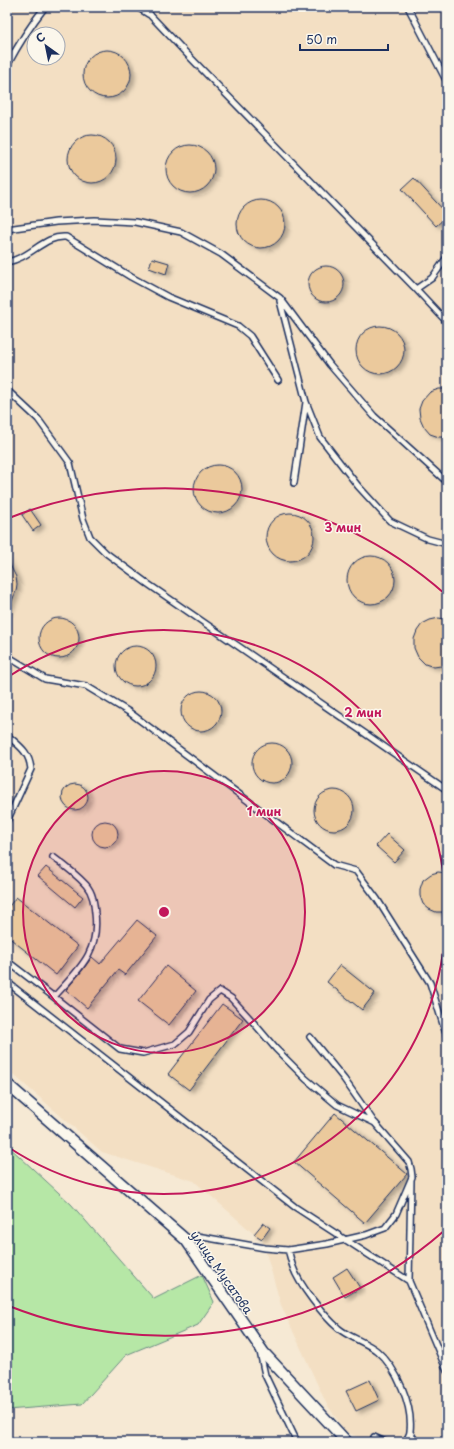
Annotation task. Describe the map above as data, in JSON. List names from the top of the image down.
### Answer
{
  "streets": {
    "street": ["улица Мусатова"]
  },
  "scale_bar": "50 m",
  "north": "top left",
  "rings": ["3 мин", "2 мин", "1 мин"]
}
